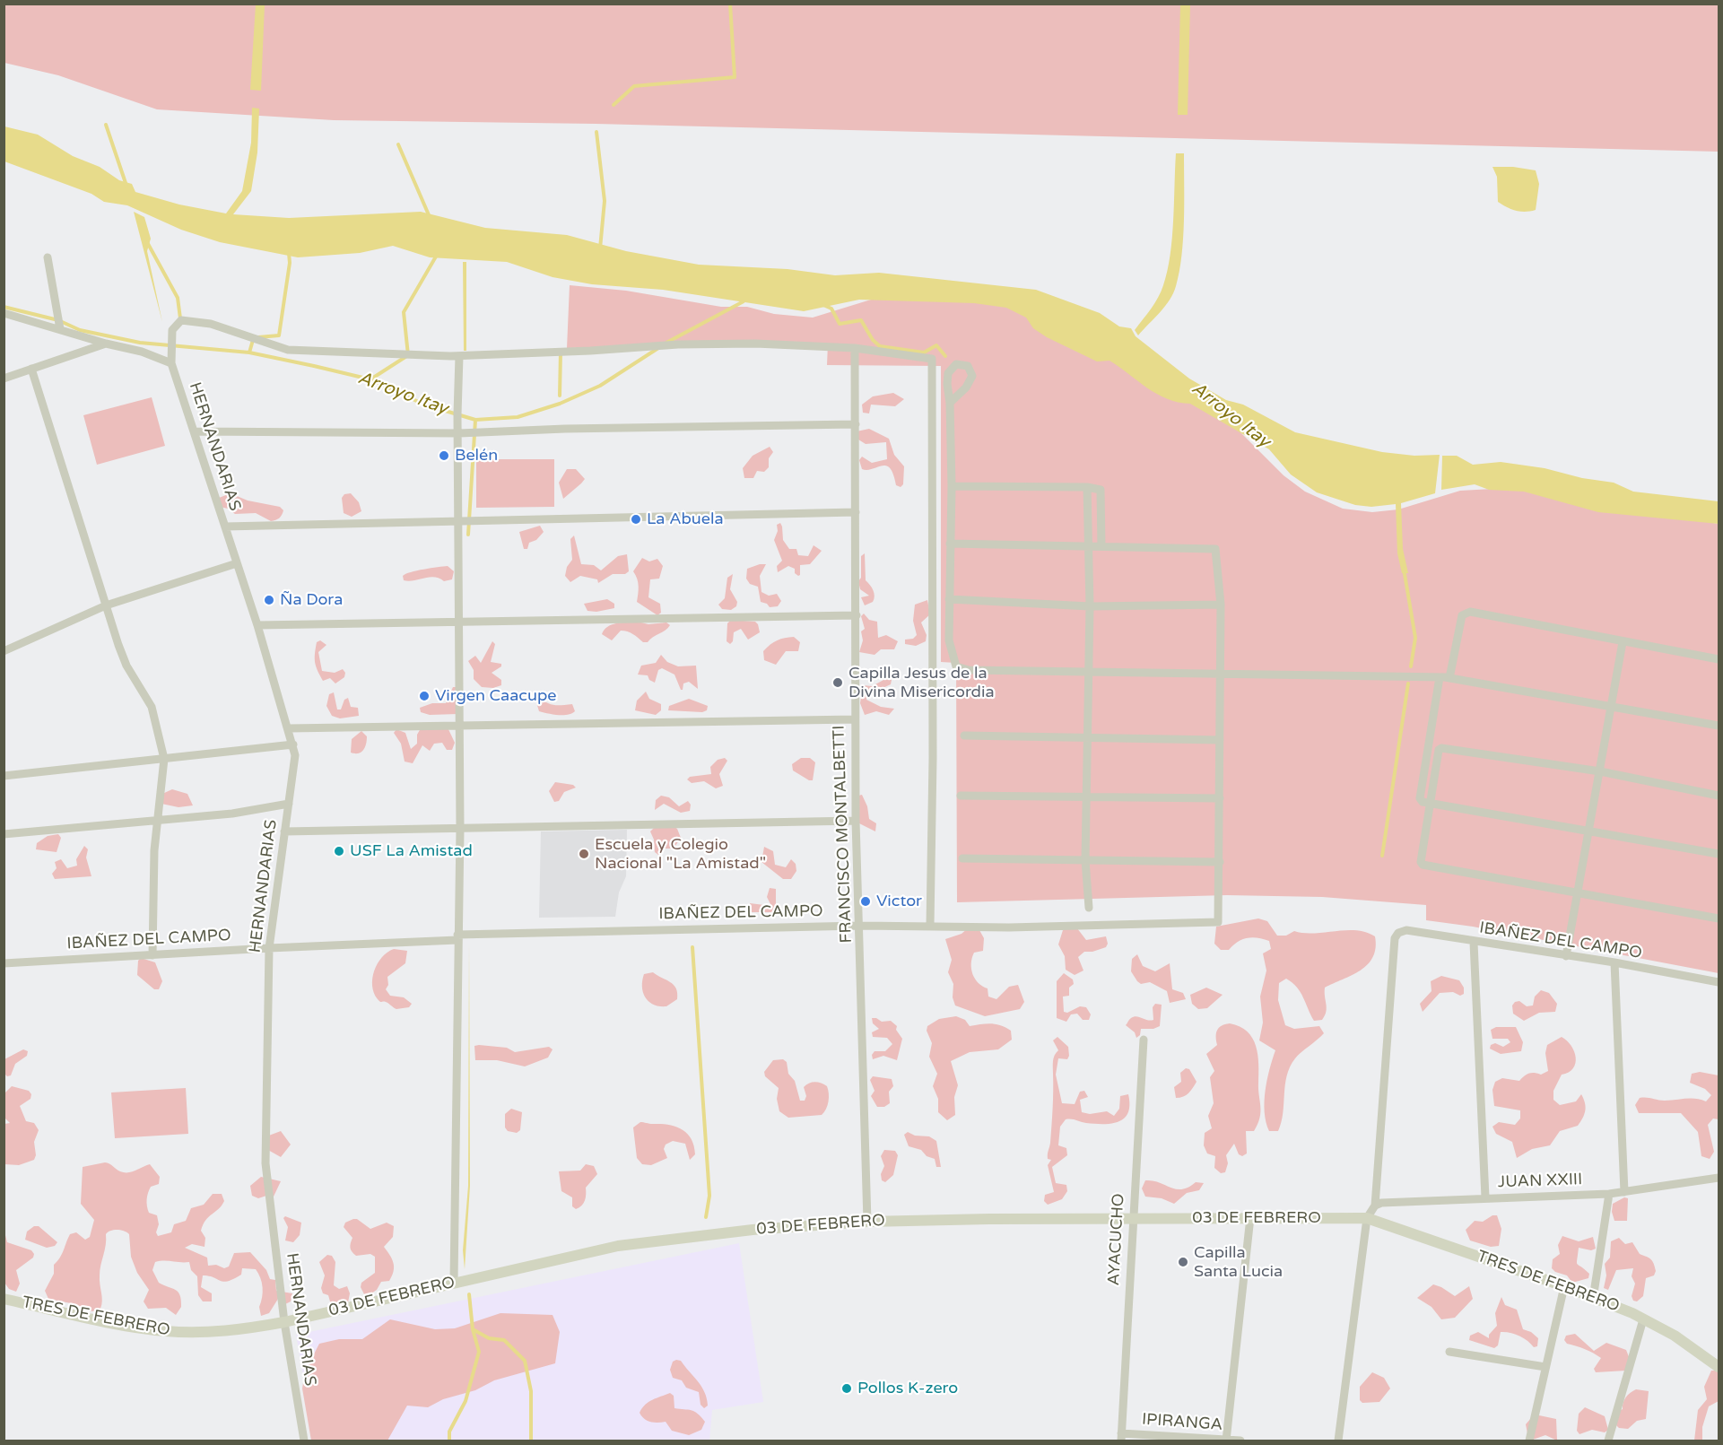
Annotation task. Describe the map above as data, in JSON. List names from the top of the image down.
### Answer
{
  "streets": {
    "street": [
      "HERNANDARIAS",
      "FRANCISCO MONTALBETTI",
      "IBAÑEZ DEL CAMPO",
      "JUAN XXIII",
      "03 DE FEBRERO",
      "AYACUCHO",
      "TRES DE FEBRERO",
      "IPIRANGA"
    ]
  },
  "crossings": [
    ["HERNANDARIAS", "IBAÑEZ DEL CAMPO"],
    ["HERNANDARIAS", "03 DE FEBRERO"],
    ["HERNANDARIAS", "TRES DE FEBRERO"],
    ["FRANCISCO MONTALBETTI", "IBAÑEZ DEL CAMPO"],
    ["FRANCISCO MONTALBETTI", "03 DE FEBRERO"],
    ["IBAÑEZ DEL CAMPO", "JUAN XXIII"],
    ["03 DE FEBRERO", "AYACUCHO"],
    ["03 DE FEBRERO", "TRES DE FEBRERO"],
    ["AYACUCHO", "IPIRANGA"]
  ],
  "water": ["Arroyo Itay"],
  "places": [
    "Belén",
    "La Abuela",
    "Ña Dora",
    "Capilla Jesus de la Divina Misericordia",
    "Virgen Caacupe",
    "USF La Amistad",
    "Escuela y Colegio Nacional \"La Amistad\"",
    "Victor",
    "Capilla Santa Lucia",
    "Pollos K-zero"
  ]
}
